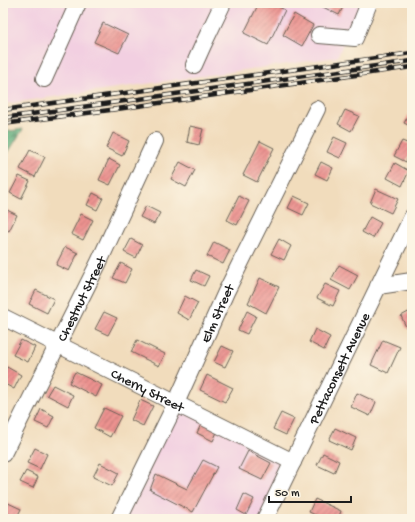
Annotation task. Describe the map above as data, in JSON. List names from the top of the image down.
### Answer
{
  "streets": {
    "street": [
      "Chestnut Street",
      "Elm Street",
      "Pettaconsett Avenue",
      "Cherry Street"
    ]
  },
  "crossings": [
    ["Chestnut Street", "Cherry Street"],
    ["Elm Street", "Cherry Street"],
    ["Pettaconsett Avenue", "Cherry Street"]
  ],
  "scale_bar": "50 m"
}
